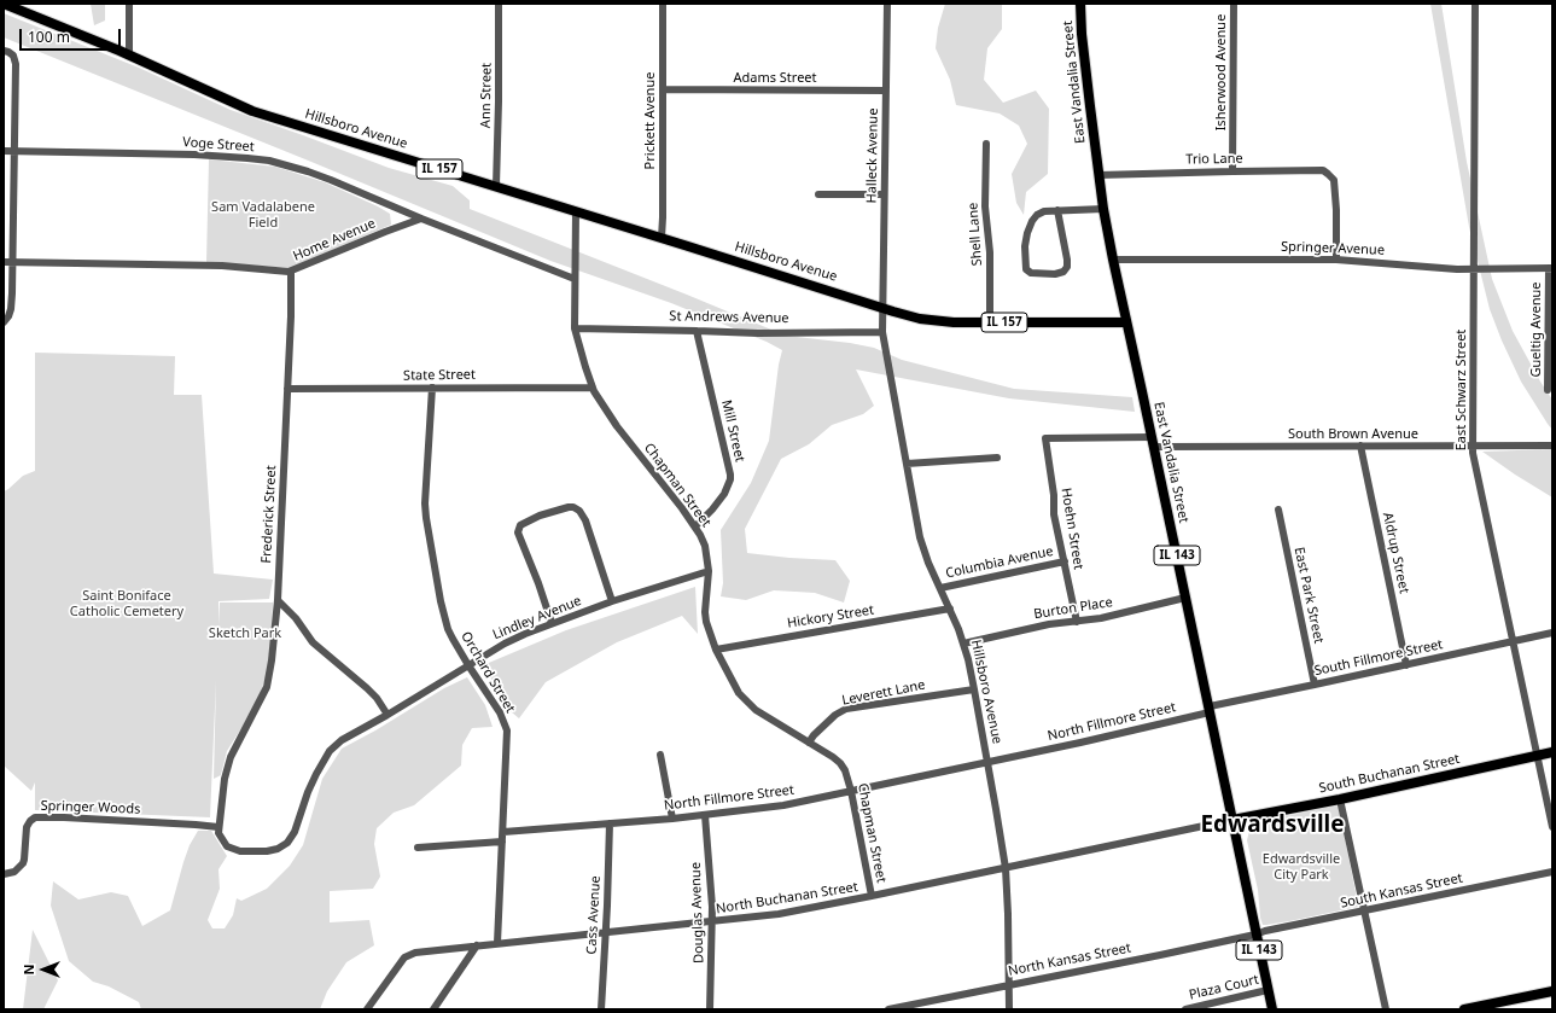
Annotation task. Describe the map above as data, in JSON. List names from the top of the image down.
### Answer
{
  "streets": {
    "main road": [
      "East Vandalia Street",
      "Hillsboro Avenue",
      "IL 157",
      "IL 143",
      "South Buchanan Street"
    ],
    "street": [
      "Isherwood Avenue",
      "Adams Street",
      "Ann Street",
      "Prickett Avenue",
      "Voge Street",
      "Halleck Avenue",
      "Trio Lane",
      "Shell Lane",
      "Home Avenue",
      "Springer Avenue",
      "St Andrews Avenue",
      "Gueltig Avenue",
      "State Street",
      "East Schwarz Street",
      "Mill Street",
      "South Brown Avenue",
      "Chapman Street",
      "Frederick Street",
      "Hoehn Street",
      "Aldrup Street",
      "Columbia Avenue",
      "East Park Street",
      "Burton Place",
      "Hickory Street",
      "Lindley Avenue",
      "South Fillmore Street",
      "Orchard Street",
      "Leverett Lane",
      "North Fillmore Street",
      "Springer Woods",
      "South Kansas Street",
      "North Buchanan Street",
      "Douglas Avenue",
      "Cass Avenue",
      "North Kansas Street",
      "Plaza Court"
    ]
  },
  "crossings": [
    ["Isherwood Avenue", "Trio Lane"],
    ["Adams Street", "Prickett Avenue"],
    ["Adams Street", "Halleck Avenue"],
    ["East Vandalia Street", "Trio Lane"],
    ["East Vandalia Street", "IL 157"],
    ["East Vandalia Street", "Springer Avenue"],
    ["East Vandalia Street", "South Brown Avenue"],
    ["East Vandalia Street", "Burton Place"],
    ["East Vandalia Street", "South Fillmore Street"],
    ["East Vandalia Street", "North Fillmore Street"],
    ["East Vandalia Street", "South Buchanan Street"],
    ["East Vandalia Street", "South Kansas Street"],
    ["East Vandalia Street", "North Buchanan Street"],
    ["East Vandalia Street", "North Kansas Street"],
    ["East Vandalia Street", "Plaza Court"],
    ["Ann Street", "Hillsboro Avenue"],
    ["Prickett Avenue", "Hillsboro Avenue"],
    ["Hillsboro Avenue", "Halleck Avenue"],
    ["Hillsboro Avenue", "IL 157"],
    ["Hillsboro Avenue", "St Andrews Avenue"],
    ["Hillsboro Avenue", "Chapman Street"],
    ["Hillsboro Avenue", "Columbia Avenue"],
    ["Hillsboro Avenue", "Burton Place"],
    ["Hillsboro Avenue", "Hickory Street"],
    ["Hillsboro Avenue", "Leverett Lane"],
    ["Hillsboro Avenue", "North Fillmore Street"],
    ["Hillsboro Avenue", "North Buchanan Street"],
    ["Hillsboro Avenue", "North Kansas Street"],
    ["Voge Street", "Home Avenue"],
    ["Halleck Avenue", "IL 157"],
    ["Trio Lane", "Springer Avenue"],
    ["IL 157", "Shell Lane"],
    ["Home Avenue", "Frederick Street"],
    ["Springer Avenue", "Gueltig Avenue"],
    ["Springer Avenue", "East Schwarz Street"],
    ["St Andrews Avenue", "Mill Street"],
    ["St Andrews Avenue", "Chapman Street"],
    ["State Street", "Chapman Street"],
    ["State Street", "Frederick Street"],
    ["State Street", "Orchard Street"],
    ["East Schwarz Street", "South Brown Avenue"],
    ["East Schwarz Street", "South Fillmore Street"],
    ["East Schwarz Street", "South Buchanan Street"],
    ["Mill Street", "Chapman Street"],
    ["South Brown Avenue", "Hoehn Street"],
    ["South Brown Avenue", "Aldrup Street"],
    ["Chapman Street", "Hickory Street"],
    ["Chapman Street", "Lindley Avenue"],
    ["Chapman Street", "Leverett Lane"],
    ["Chapman Street", "North Fillmore Street"],
    ["Chapman Street", "North Buchanan Street"],
    ["Hoehn Street", "Columbia Avenue"],
    ["Hoehn Street", "Burton Place"],
    ["Aldrup Street", "South Fillmore Street"],
    ["East Park Street", "South Fillmore Street"],
    ["Lindley Avenue", "Orchard Street"],
    ["South Fillmore Street", "North Fillmore Street"],
    ["Orchard Street", "North Fillmore Street"],
    ["Orchard Street", "North Buchanan Street"],
    ["North Fillmore Street", "Douglas Avenue"],
    ["North Fillmore Street", "Cass Avenue"],
    ["South Buchanan Street", "North Buchanan Street"],
    ["South Kansas Street", "North Kansas Street"],
    ["North Buchanan Street", "Douglas Avenue"],
    ["North Buchanan Street", "Cass Avenue"]
  ],
  "districts": ["Edwardsville"],
  "parks": [
    "Sam Vadalabene Field",
    "Saint Boniface Catholic Cemetery",
    "Sketch Park",
    "Edwardsville City Park"
  ],
  "scale_bar": "100 m",
  "north": "left"
}
